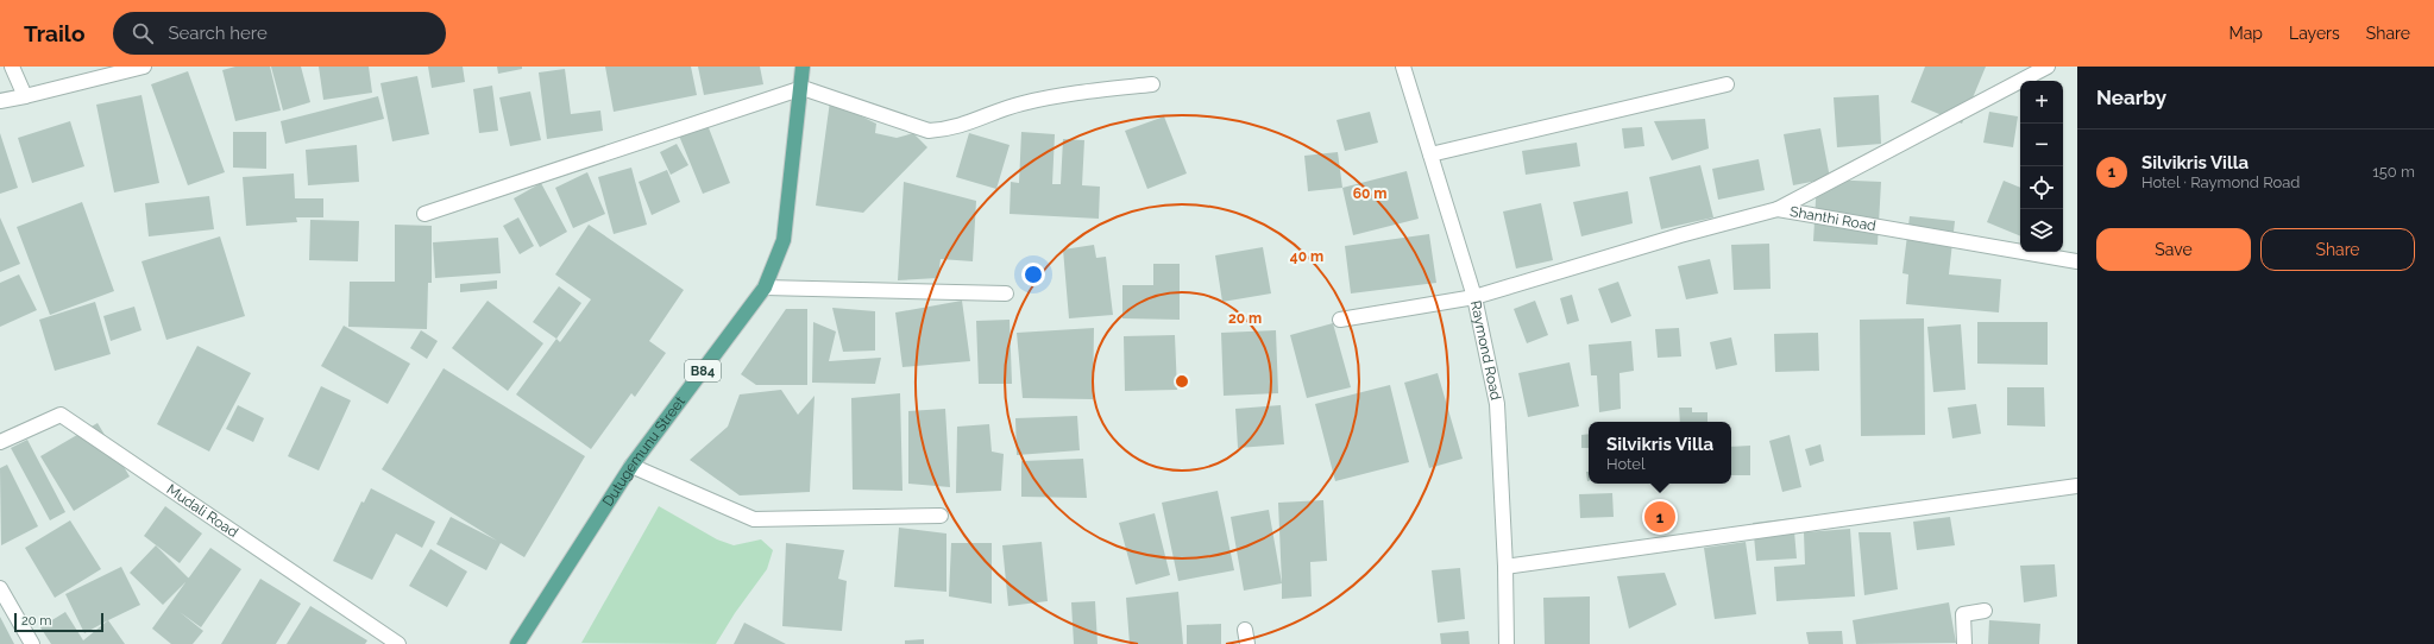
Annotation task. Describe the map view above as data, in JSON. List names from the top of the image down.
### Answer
{
  "streets": {
    "main road": ["B84", "Dutugemunu Street"],
    "street": ["Shanthi Road", "Raymond Road", "Mudali Road"]
  },
  "scale_bar": "20 m",
  "page": {
    "header": "Trailo",
    "search": "Search here",
    "nav": ["Map", "Layers", "Share"],
    "heading": "Nearby",
    "map_buttons": ["+", "−"],
    "list": [
      {
        "mark": "1",
        "name": "Silvikris Villa",
        "note": "Hotel · Raymond Road",
        "value": "150 m"
      }
    ],
    "buttons": ["Save", "Share"],
    "popup": ["Silvikris Villa", "Hotel"],
    "pins": "1",
    "scale": "20 m"
  },
  "rings": ["60 m", "40 m", "20 m"]
}
